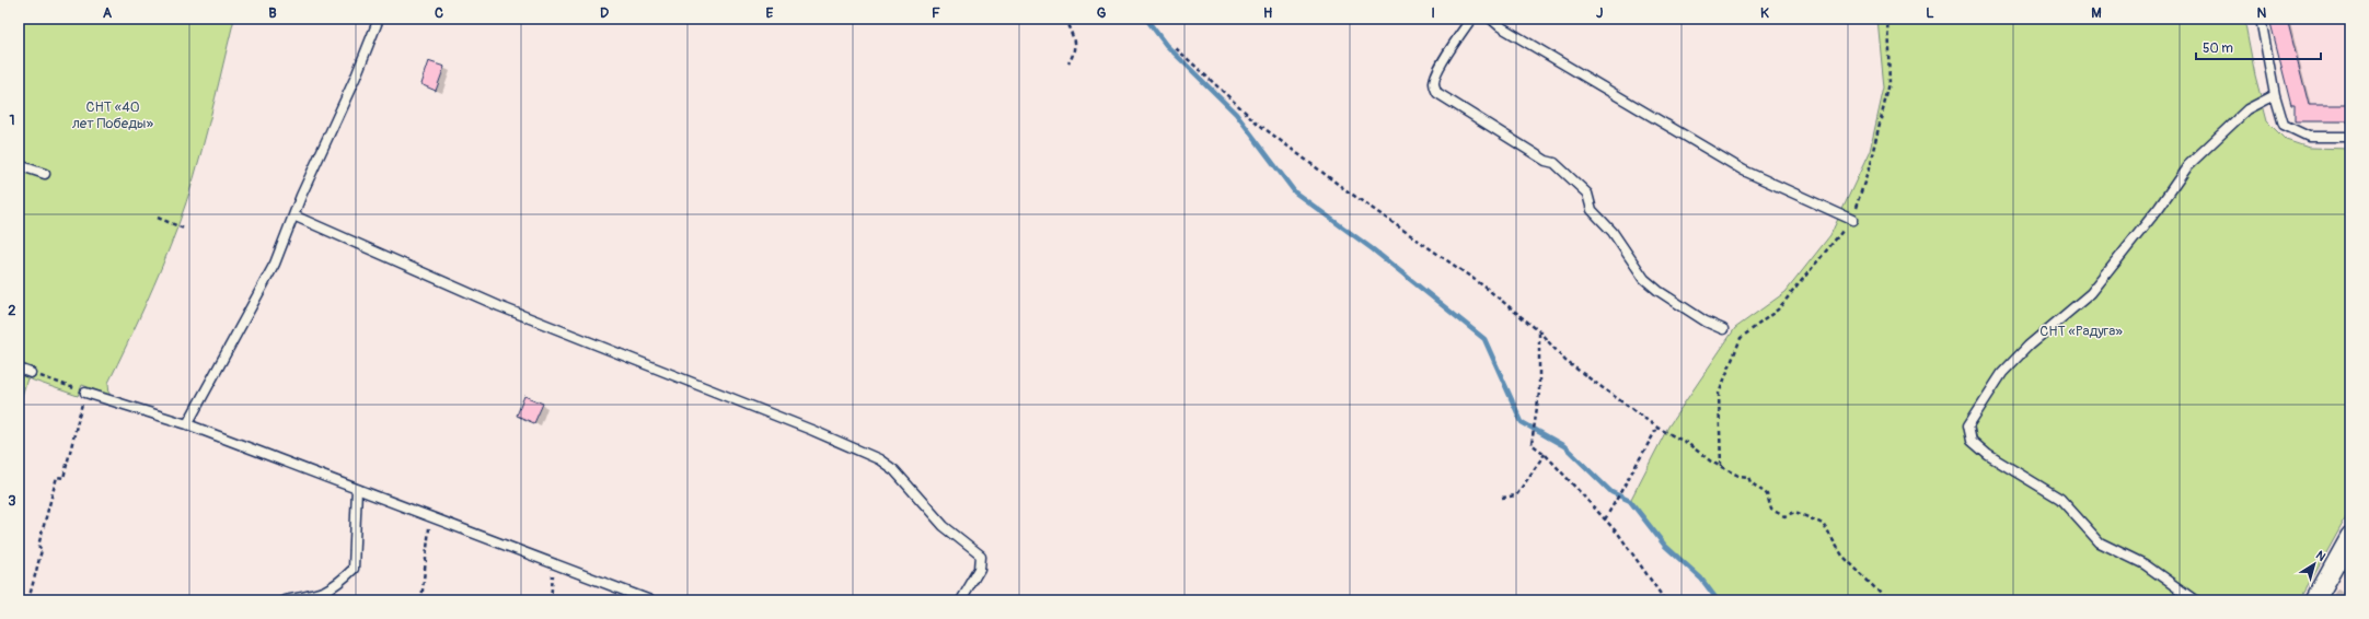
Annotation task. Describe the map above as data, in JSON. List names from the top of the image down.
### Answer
{
  "parks": ["СНТ «40 лет Победы»", "СНТ «Радуга»"],
  "scale_bar": "50 m",
  "north": "top right",
  "grid": {
    "columns": [
      "A",
      "B",
      "C",
      "D",
      "E",
      "F",
      "G",
      "H",
      "I",
      "J",
      "K",
      "L",
      "M",
      "N"
    ],
    "rows": ["1", "2", "3"]
  }
}
